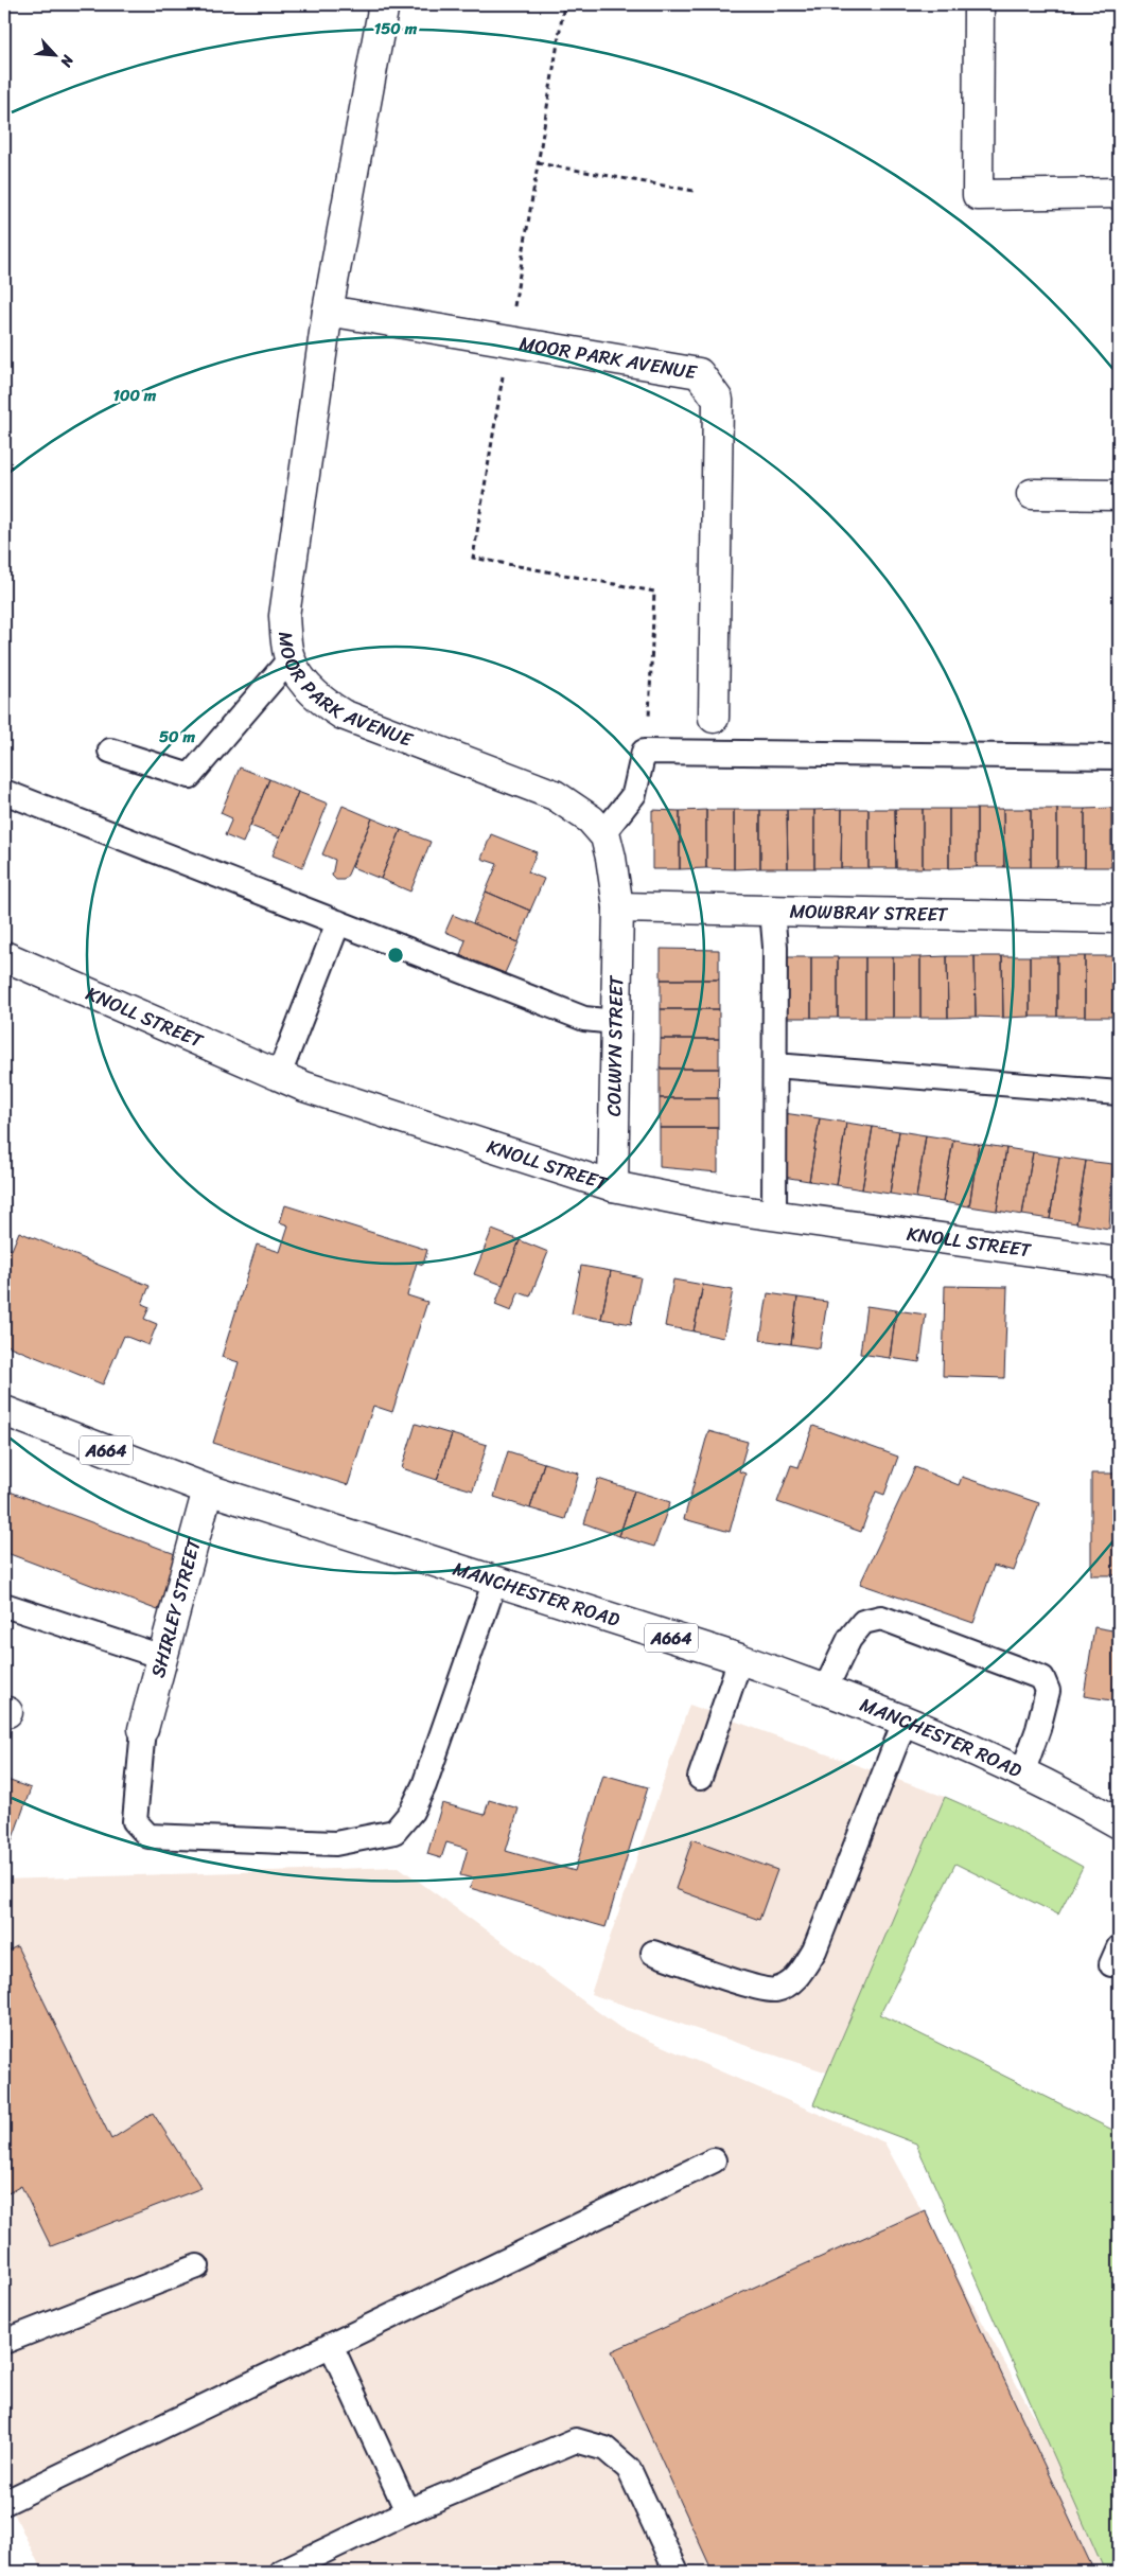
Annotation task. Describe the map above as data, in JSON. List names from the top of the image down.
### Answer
{
  "streets": {
    "street": [
      "MOOR PARK AVENUE",
      "MOWBRAY STREET",
      "KNOLL STREET",
      "COLWYN STREET",
      "A664",
      "MANCHESTER ROAD",
      "SHIRLEY STREET"
    ]
  },
  "crossings": [
    ["MOOR PARK AVENUE", "MOWBRAY STREET"],
    ["MOOR PARK AVENUE", "COLWYN STREET"],
    ["MOWBRAY STREET", "COLWYN STREET"],
    ["KNOLL STREET", "COLWYN STREET"],
    ["MANCHESTER ROAD", "SHIRLEY STREET"]
  ],
  "north": "bottom right",
  "rings": ["150 m", "100 m", "50 m"]
}
